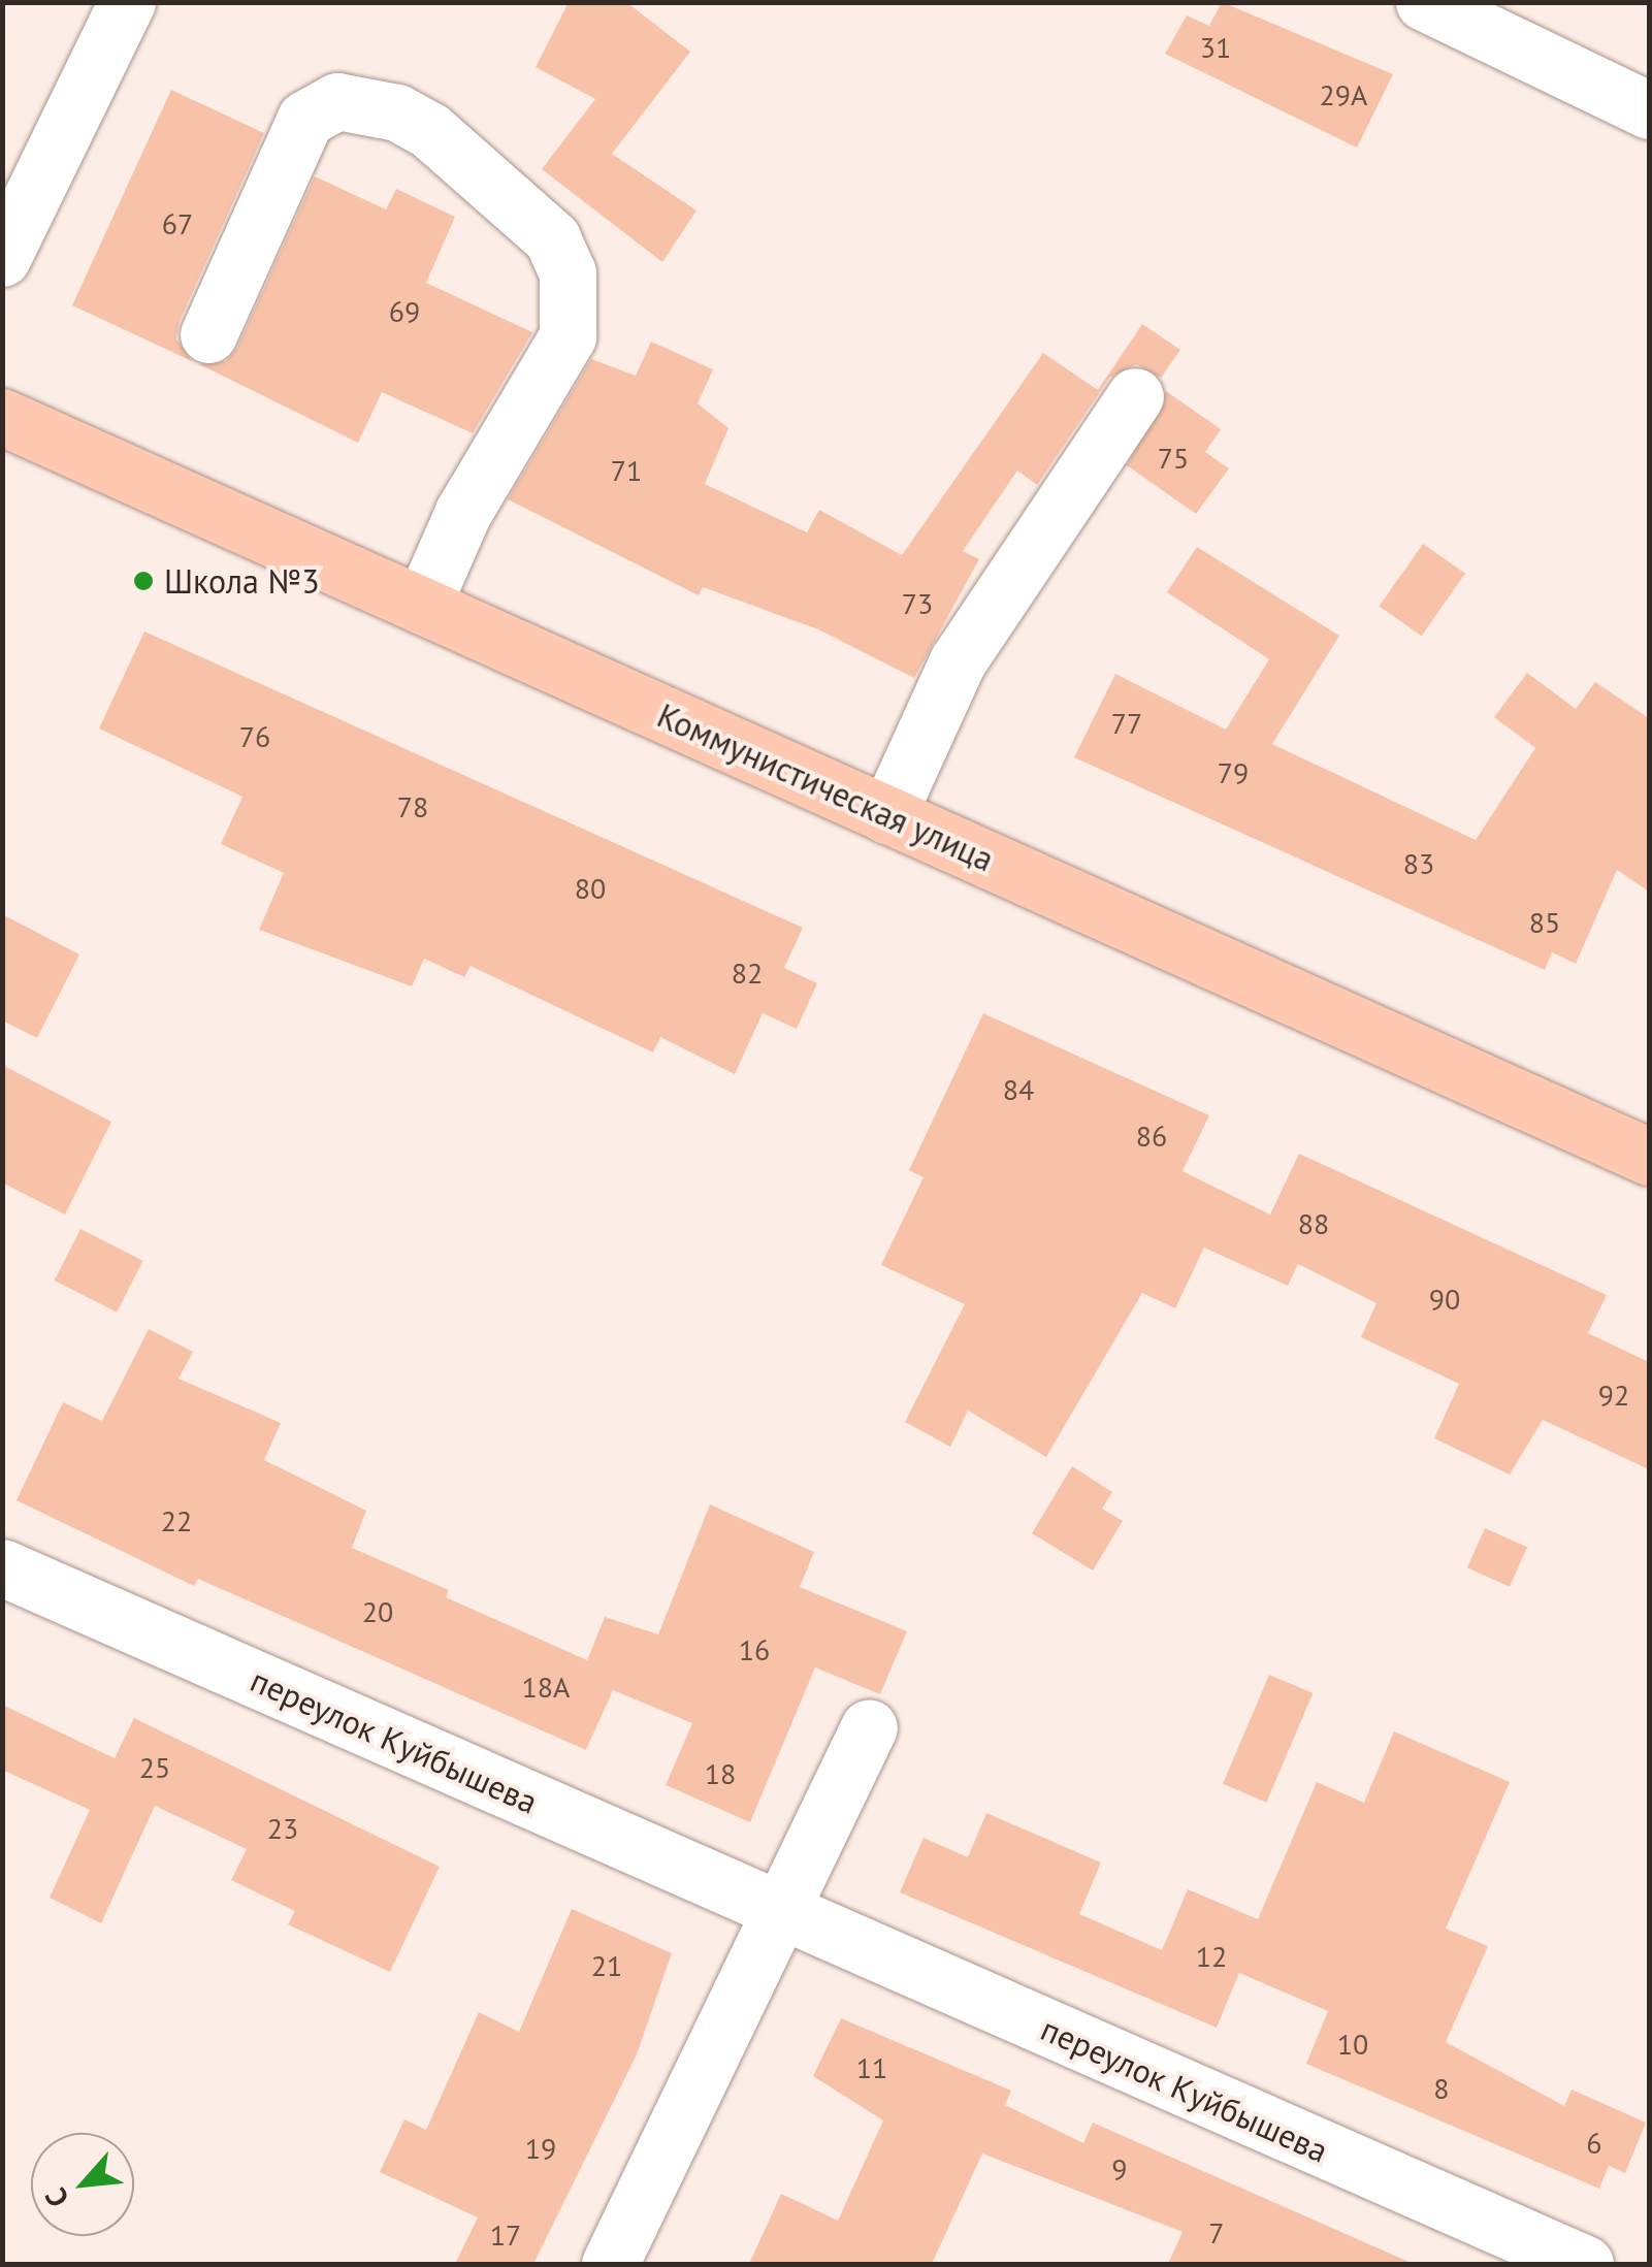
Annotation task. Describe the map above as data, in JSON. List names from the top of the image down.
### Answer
{
  "streets": {
    "main road": ["Коммунистическая улица"],
    "street": ["переулок Куйбышева"]
  },
  "places": ["Школа №3"],
  "house_numbers": [
    "31",
    "29А",
    "67",
    "69",
    "75",
    "71",
    "73",
    "77",
    "76",
    "79",
    "78",
    "83",
    "80",
    "85",
    "82",
    "84",
    "86",
    "88",
    "90",
    "92",
    "22",
    "20",
    "16",
    "18А",
    "25",
    "18",
    "23",
    "12",
    "21",
    "10",
    "11",
    "8",
    "6",
    "19",
    "9",
    "7",
    "17"
  ],
  "north": "bottom left"
}
